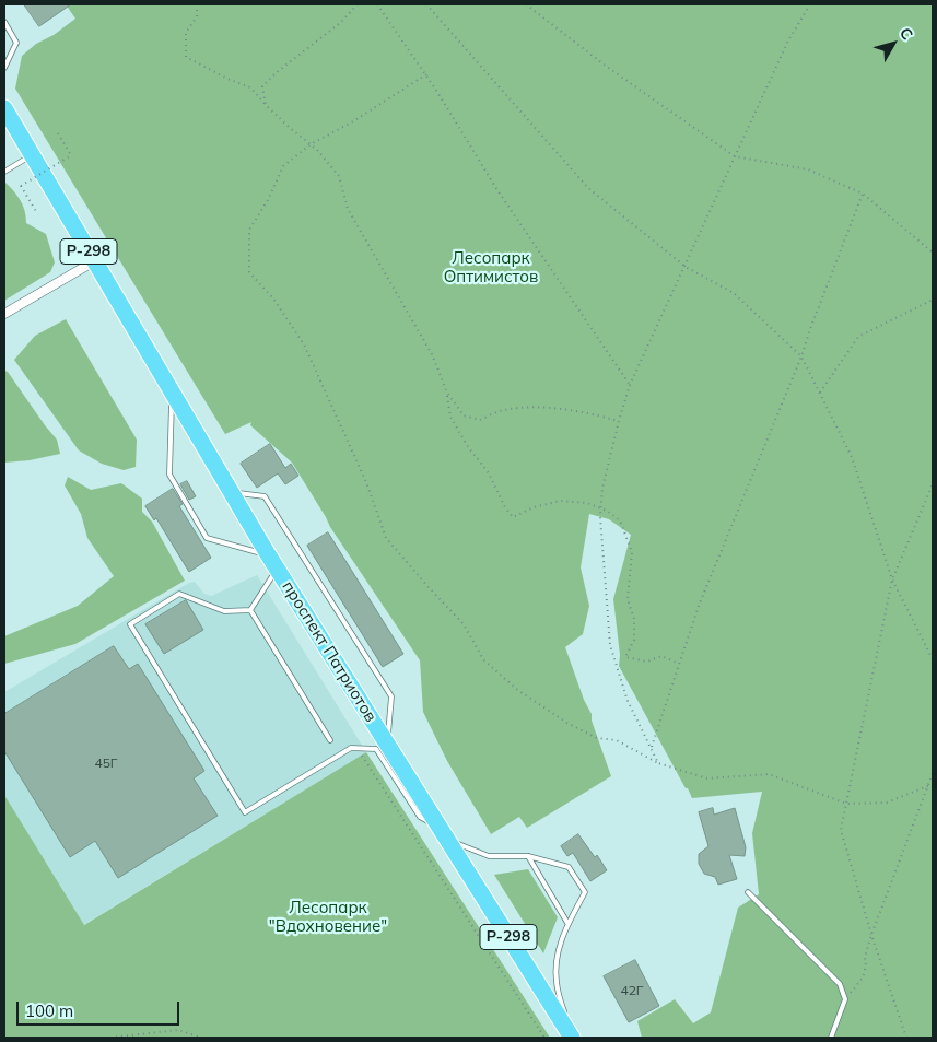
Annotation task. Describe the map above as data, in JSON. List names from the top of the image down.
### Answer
{
  "streets": {
    "highway": ["Р-298", "проспект Патриотов"]
  },
  "parks": ["Лесопарк Оптимистов", "Лесопарк \"Вдохновение\""],
  "house_numbers": ["45Г", "42Г"],
  "scale_bar": "100 m",
  "north": "top right"
}
